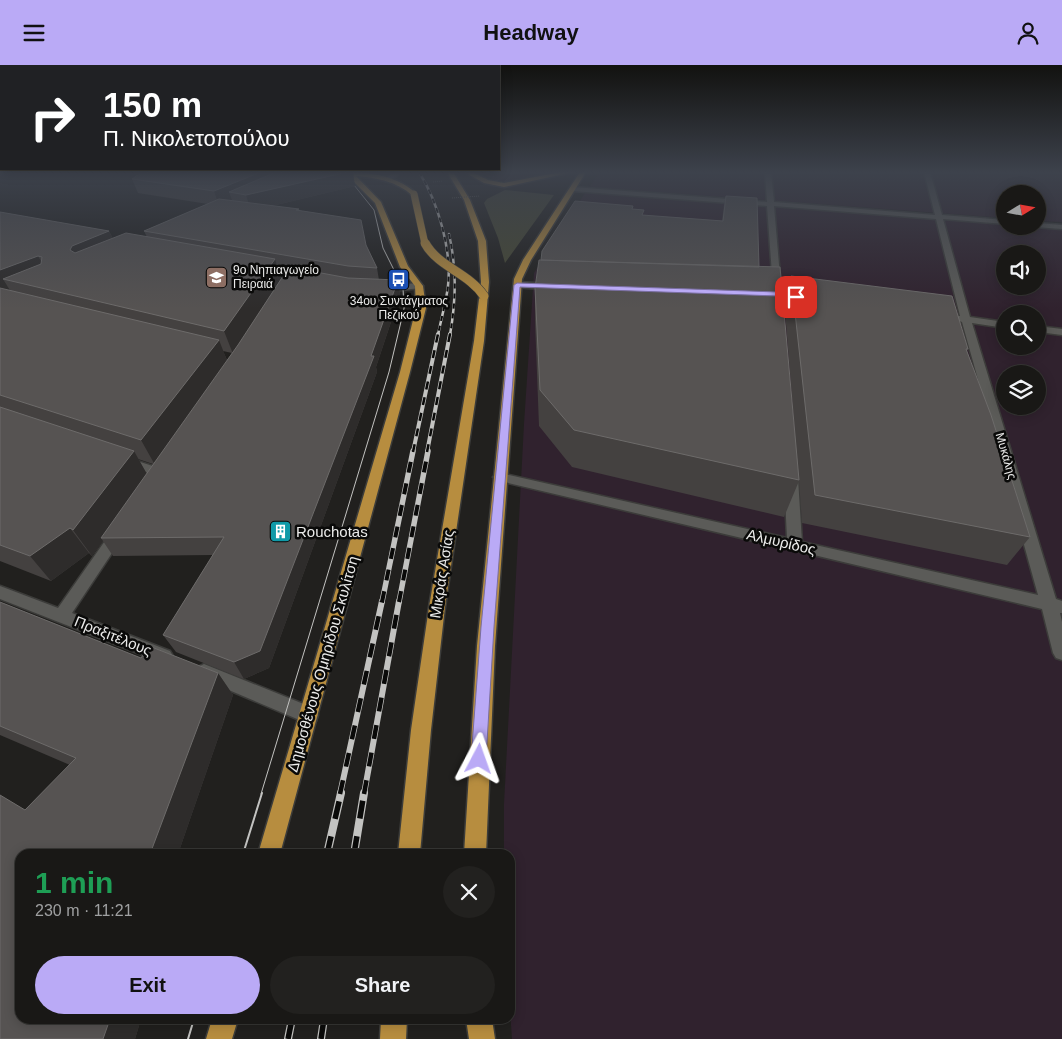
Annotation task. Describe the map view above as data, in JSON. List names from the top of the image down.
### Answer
{
  "streets": {
    "main road": ["Μικράς Ασίας", "Δημοσθένους Ομηρίδου Σκυλίτση"],
    "street": ["Μυκάλης", "Αλμυρίδος", "Πραξιτέλους"]
  },
  "crossings": [
    ["Μυκάλης", "Αλμυρίδος"],
    ["Πραξιτέλους", "Δημοσθένους Ομηρίδου Σκυλίτση"]
  ],
  "places": {
    "school or university": ["9o Νηπιαγωγείο Πειραιά"],
    "bus stop": ["34ου Συντάγματος Πεζικού"],
    "building": ["Rouchotas"]
  },
  "north": "right",
  "page": {
    "header": "Headway",
    "turn": ["150 m", "Π. Νικολετοπούλου"],
    "heading": ["1 min", "230 m · 11:21"],
    "buttons": ["Exit", "Share"]
  }
}
